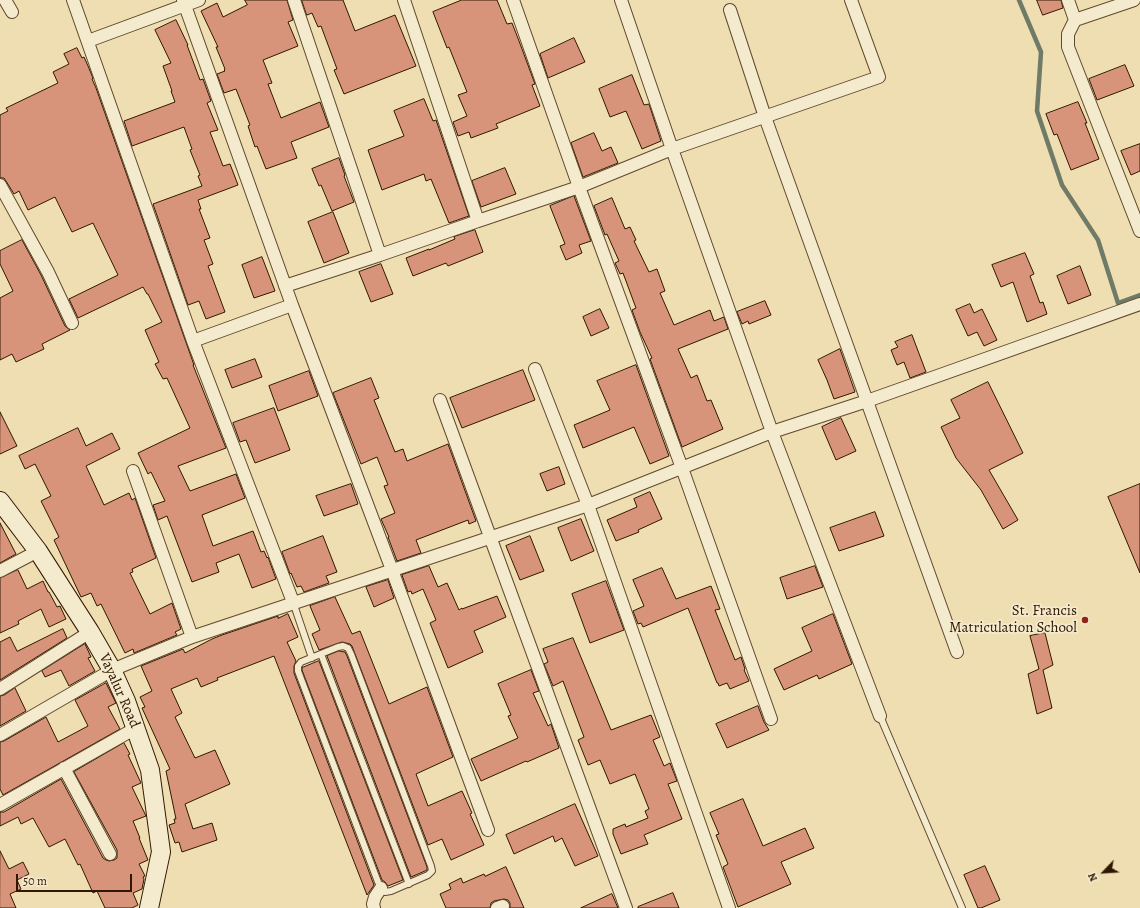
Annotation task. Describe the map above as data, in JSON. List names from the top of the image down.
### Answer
{
  "streets": {
    "main road": ["Vayalur Road"]
  },
  "places": ["St. Francis Matriculation School"],
  "scale_bar": "50 m",
  "north": "bottom left"
}
